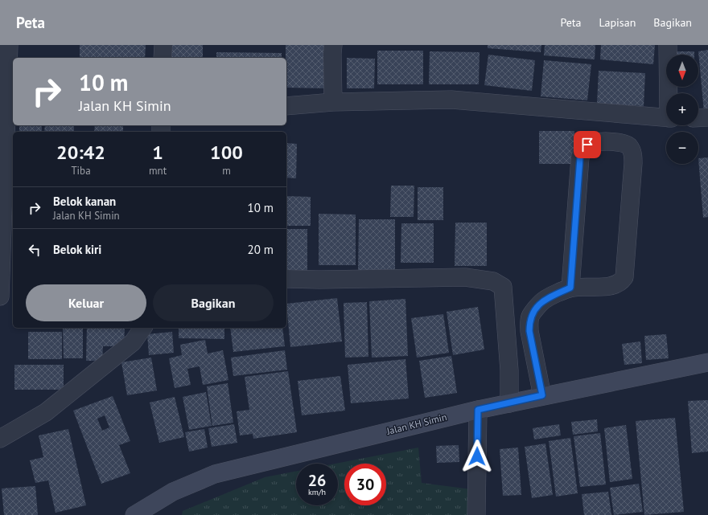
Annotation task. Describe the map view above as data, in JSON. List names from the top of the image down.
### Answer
{
  "streets": {
    "street": ["Jalan KH Simin"]
  },
  "north": "bottom",
  "page": {
    "header": "Peta",
    "nav": ["Peta", "Lapisan", "Bagikan"],
    "map_buttons": ["+", "−"],
    "turn": ["10 m", "Jalan KH Simin"],
    "eta": [
      "20:42",
      "Tiba",
      "1",
      "mnt",
      "100",
      "m"
    ],
    "list": [
      {
        "name": "Belok kanan",
        "note": "Jalan KH Simin",
        "value": "10 m"
      },
      {
        "name": "Belok kiri",
        "value": "20 m"
      }
    ],
    "buttons": ["Keluar", "Bagikan"],
    "speed": "26 km/h",
    "limit": "30"
  }
}
